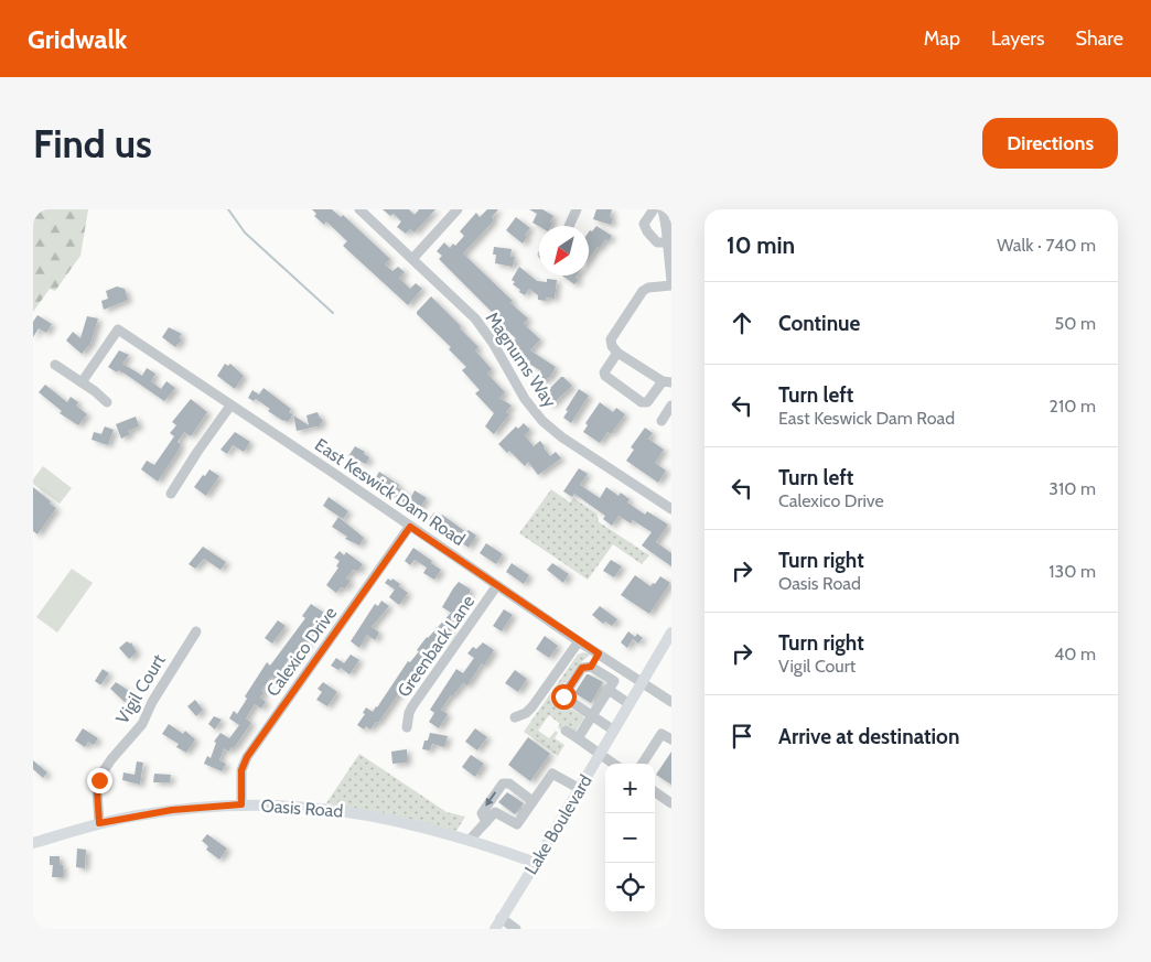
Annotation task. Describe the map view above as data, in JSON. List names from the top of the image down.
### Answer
{
  "streets": {
    "main road": ["Oasis Road", "Lake Boulevard"],
    "street": [
      "Magnums Way",
      "East Keswick Dam Road",
      "Greenback Lane",
      "Calexico Drive",
      "Vigil Court"
    ]
  },
  "crossings": [
    ["East Keswick Dam Road", "Greenback Lane"],
    ["East Keswick Dam Road", "Calexico Drive"],
    ["East Keswick Dam Road", "Lake Boulevard"],
    ["Calexico Drive", "Oasis Road"],
    ["Vigil Court", "Oasis Road"],
    ["Oasis Road", "Lake Boulevard"]
  ],
  "north": "bottom left",
  "page": {
    "header": "Gridwalk",
    "nav": ["Map", "Layers", "Share"],
    "buttons": "Directions",
    "title": "Find us",
    "heading": ["10 min", "Walk · 740 m"],
    "list": [
      ["Continue", "50 m"],
      ["Turn left", "East Keswick Dam Road", "210 m"],
      ["Turn left", "Calexico Drive", "310 m"],
      ["Turn right", "Oasis Road", "130 m"],
      ["Turn right", "Vigil Court", "40 m"],
      "Arrive at destination"
    ],
    "map_buttons": ["+", "−"]
  }
}
